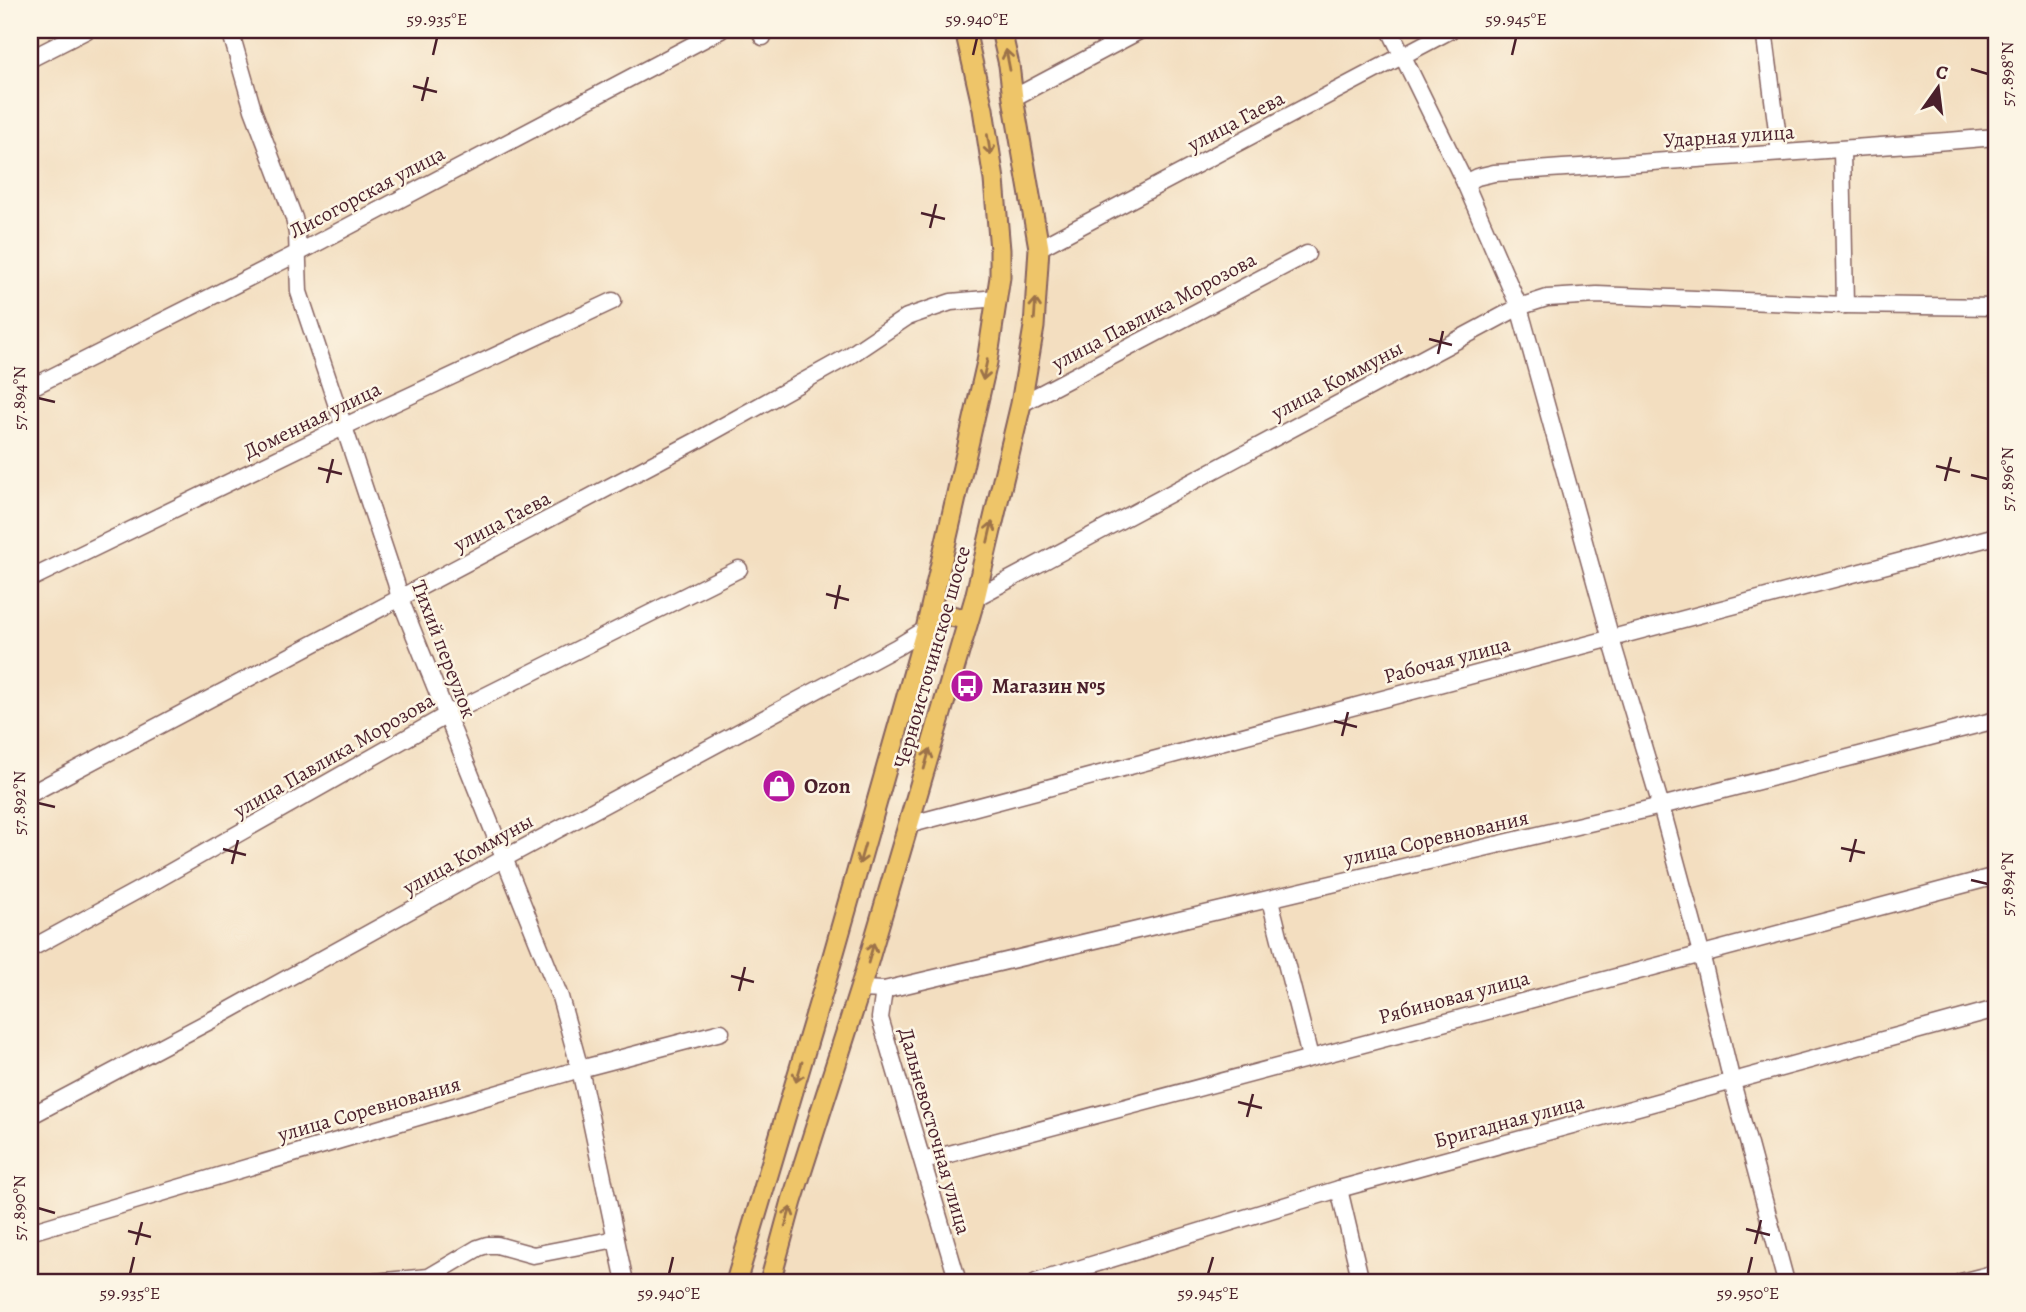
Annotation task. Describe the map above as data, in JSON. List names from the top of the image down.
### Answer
{
  "streets": {
    "main road": ["Черноисточинское шоссе"],
    "street": [
      "улица Гаева",
      "Ударная улица",
      "Лисогорская улица",
      "улица Павлика Морозова",
      "улица Коммуны",
      "Доменная улица",
      "Тихий переулок",
      "Рабочая улица",
      "улица Соревнования",
      "Рябиновая улица",
      "Бригадная улица",
      "Дальневосточная улица"
    ]
  },
  "crossings": [
    ["улица Гаева", "Тихий переулок"],
    ["улица Гаева", "Черноисточинское шоссе"],
    ["Лисогорская улица", "Тихий переулок"],
    ["улица Павлика Морозова", "Тихий переулок"],
    ["улица Павлика Морозова", "Черноисточинское шоссе"],
    ["улица Коммуны", "Тихий переулок"],
    ["улица Коммуны", "Черноисточинское шоссе"],
    ["Доменная улица", "Тихий переулок"],
    ["Тихий переулок", "улица Соревнования"],
    ["Черноисточинское шоссе", "Рабочая улица"],
    ["Черноисточинское шоссе", "улица Соревнования"],
    ["улица Соревнования", "Дальневосточная улица"],
    ["Рябиновая улица", "Дальневосточная улица"]
  ],
  "places": {
    "bus stop": ["Магазин №5"],
    "shop": ["Ozon"]
  },
  "north": "top",
  "coordinates": [
    "59.935°E",
    "59.940°E",
    "59.945°E",
    "57.898°N",
    "57.894°N",
    "57.896°N",
    "57.892°N",
    "57.890°N",
    "59.950°E"
  ]
}
